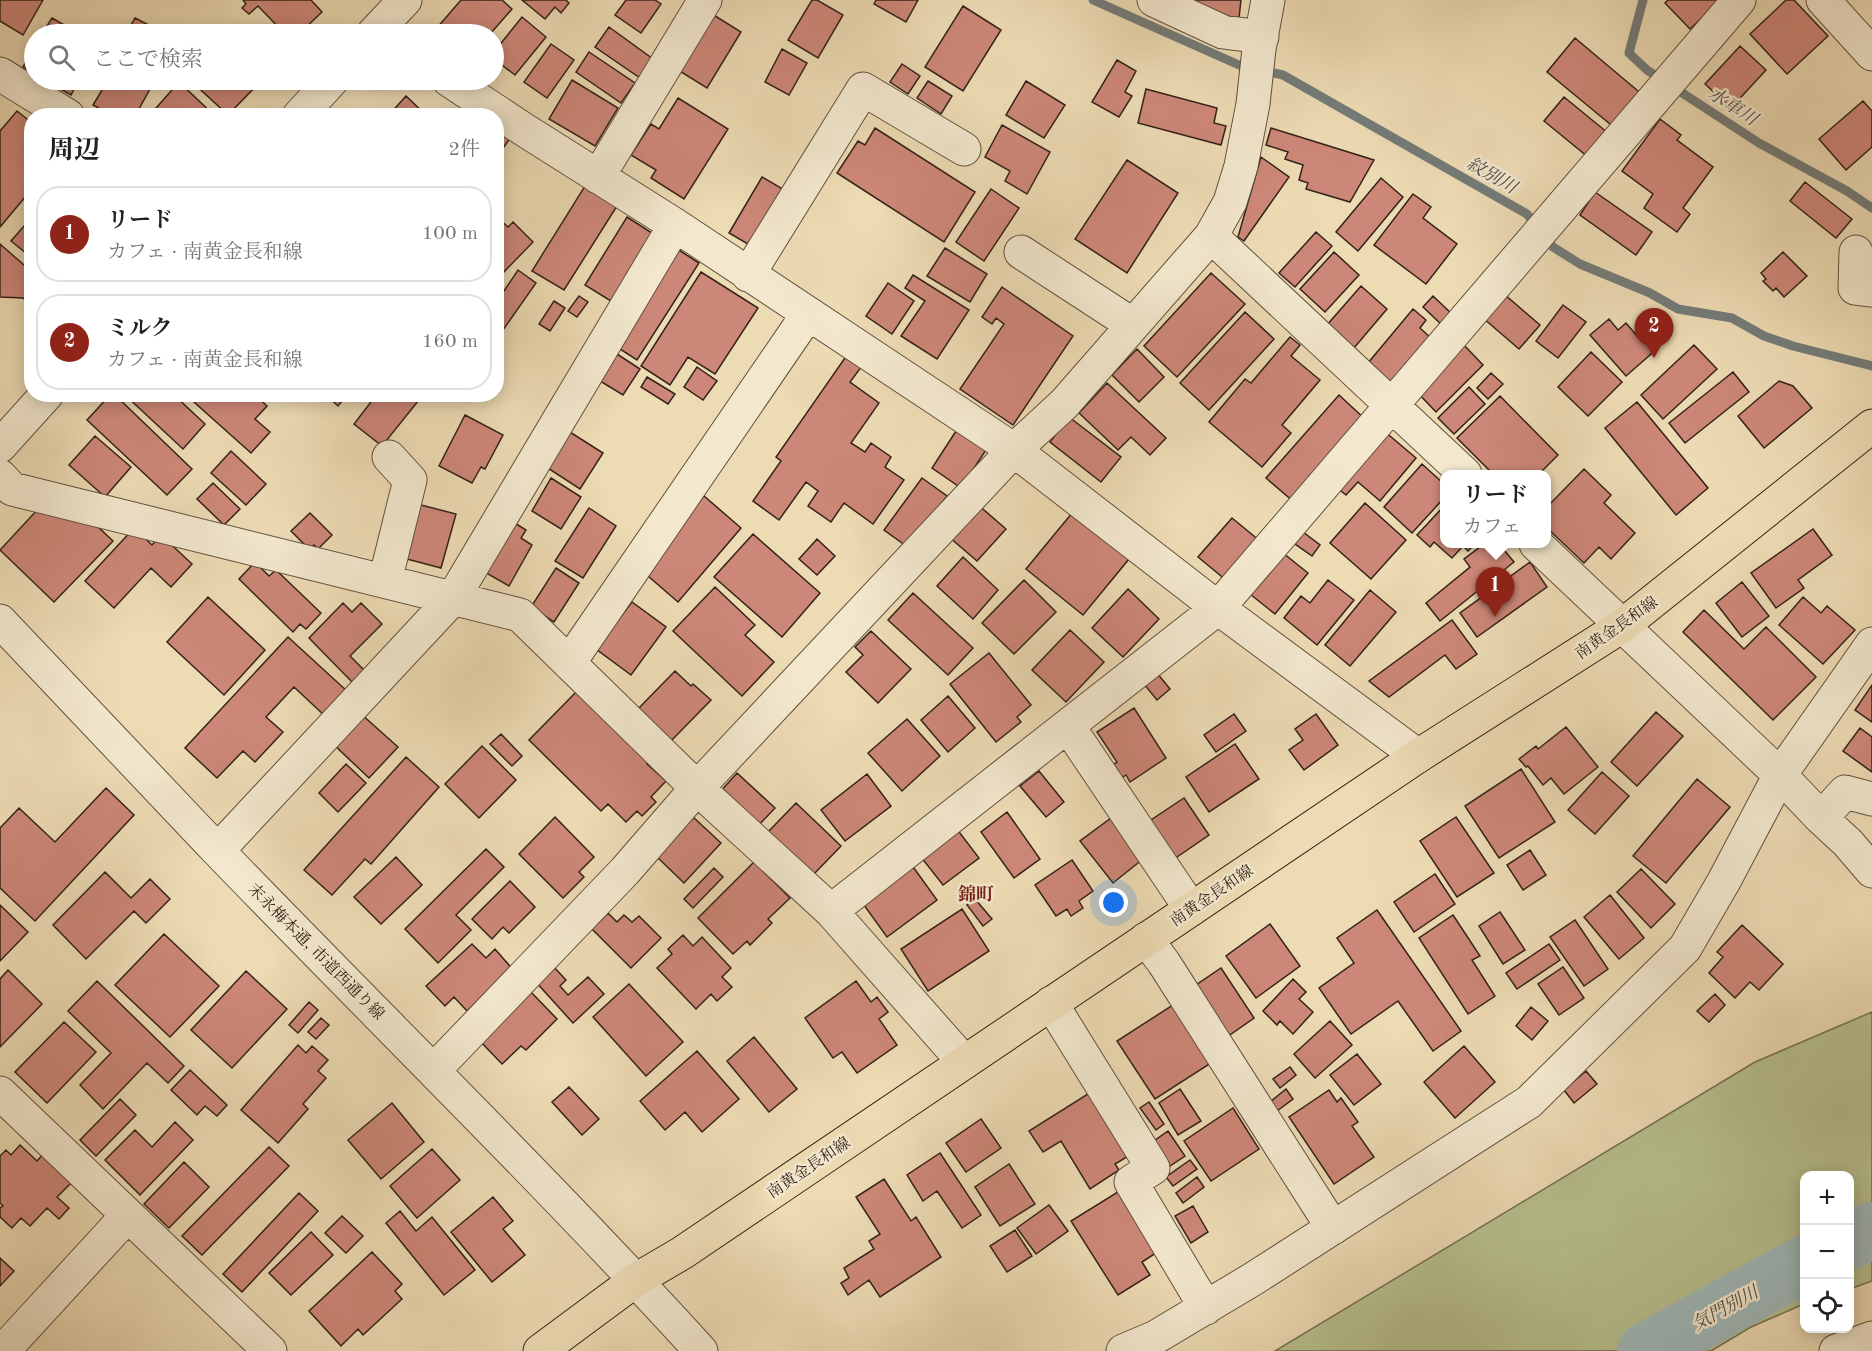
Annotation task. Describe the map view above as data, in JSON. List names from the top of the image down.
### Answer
{
  "streets": {
    "main road": ["南黄金長和線"],
    "street": ["末永梅本通, 市道西通り線"]
  },
  "crossings": [
    ["南黄金長和線", "末永梅本通, 市道西通り線"]
  ],
  "districts": ["錦町"],
  "water": ["水車川", "紋別川", "気門別川"],
  "page": {
    "search": "ここで検索",
    "heading": ["周辺", "2件"],
    "list": [
      {
        "mark": "1",
        "name": "リード",
        "note": "カフェ · 南黄金長和線",
        "value": "100 m"
      },
      {
        "mark": "2",
        "name": "ミルク",
        "note": "カフェ · 南黄金長和線",
        "value": "160 m"
      }
    ],
    "pins": ["2", "1"],
    "popup": ["リード", "カフェ"],
    "map_buttons": ["+", "−"]
  }
}
